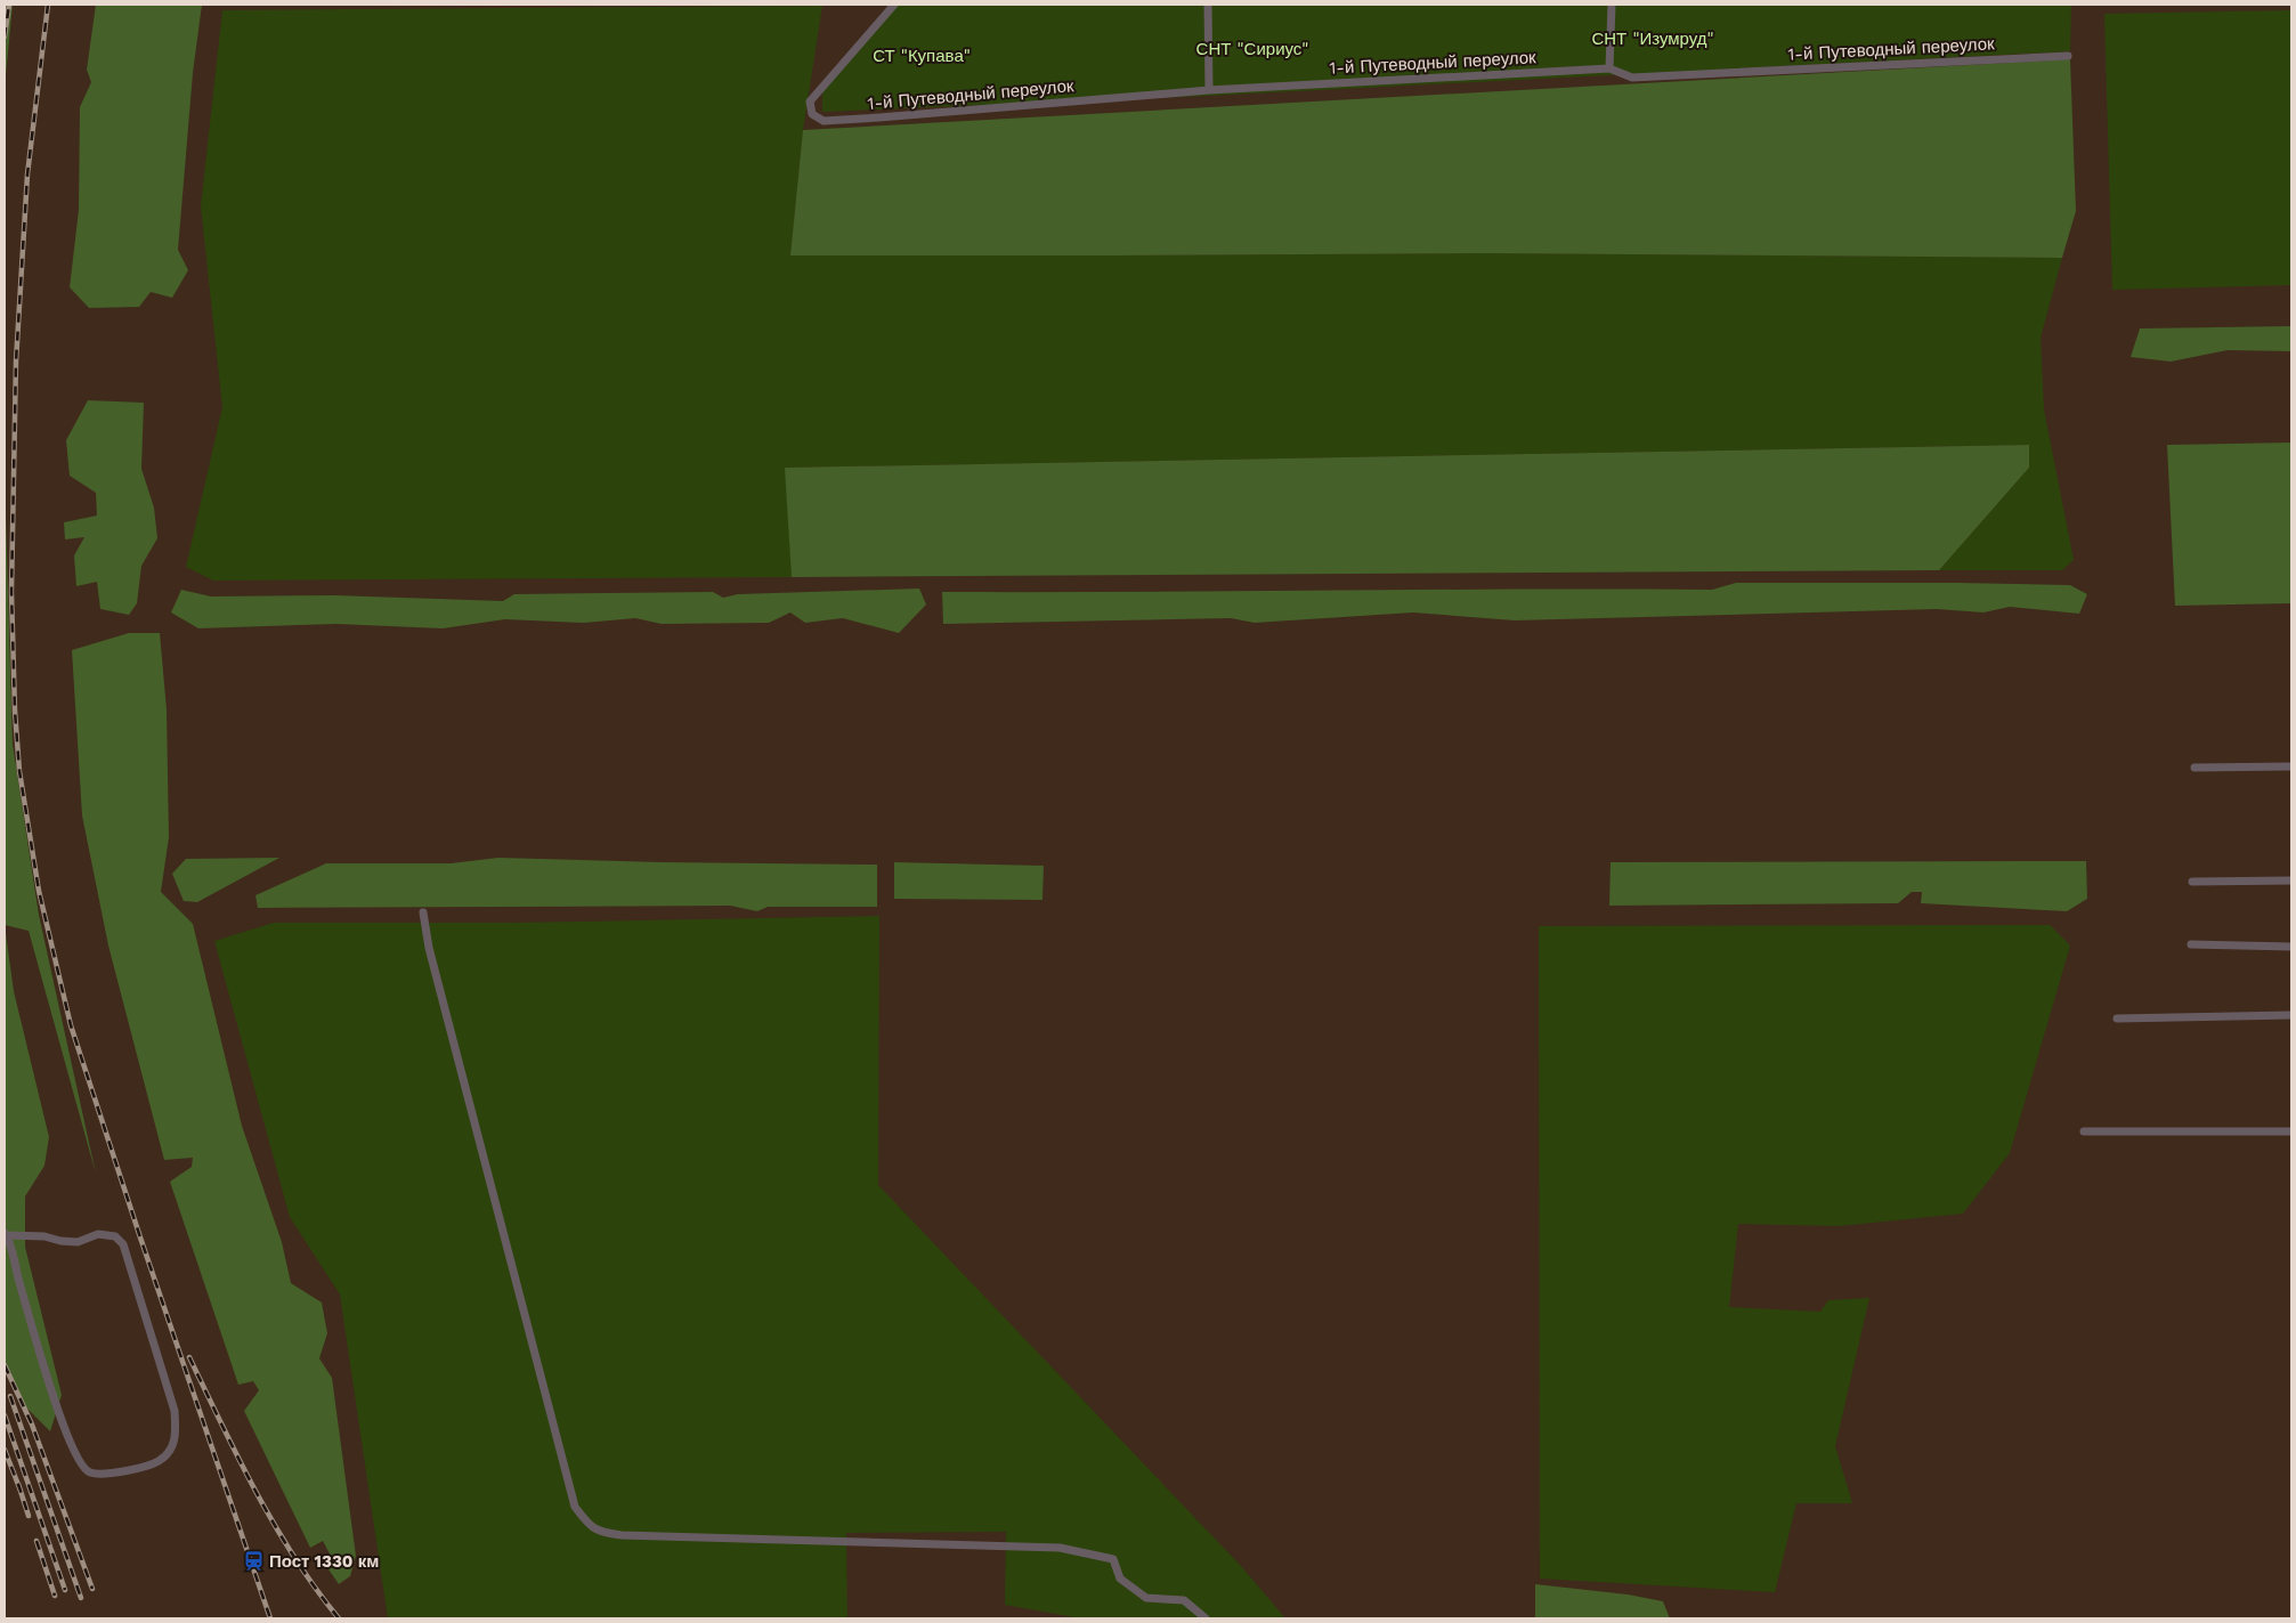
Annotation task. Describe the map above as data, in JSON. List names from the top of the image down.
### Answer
{
  "streets": {
    "street": ["1-й Путеводный переулок"]
  },
  "parks": ["СНТ \"Изумруд\"", "СНТ \"Сириус\"", "СТ \"Купава\""],
  "places": {
    "station": ["Пост 1330 км"]
  }
}
